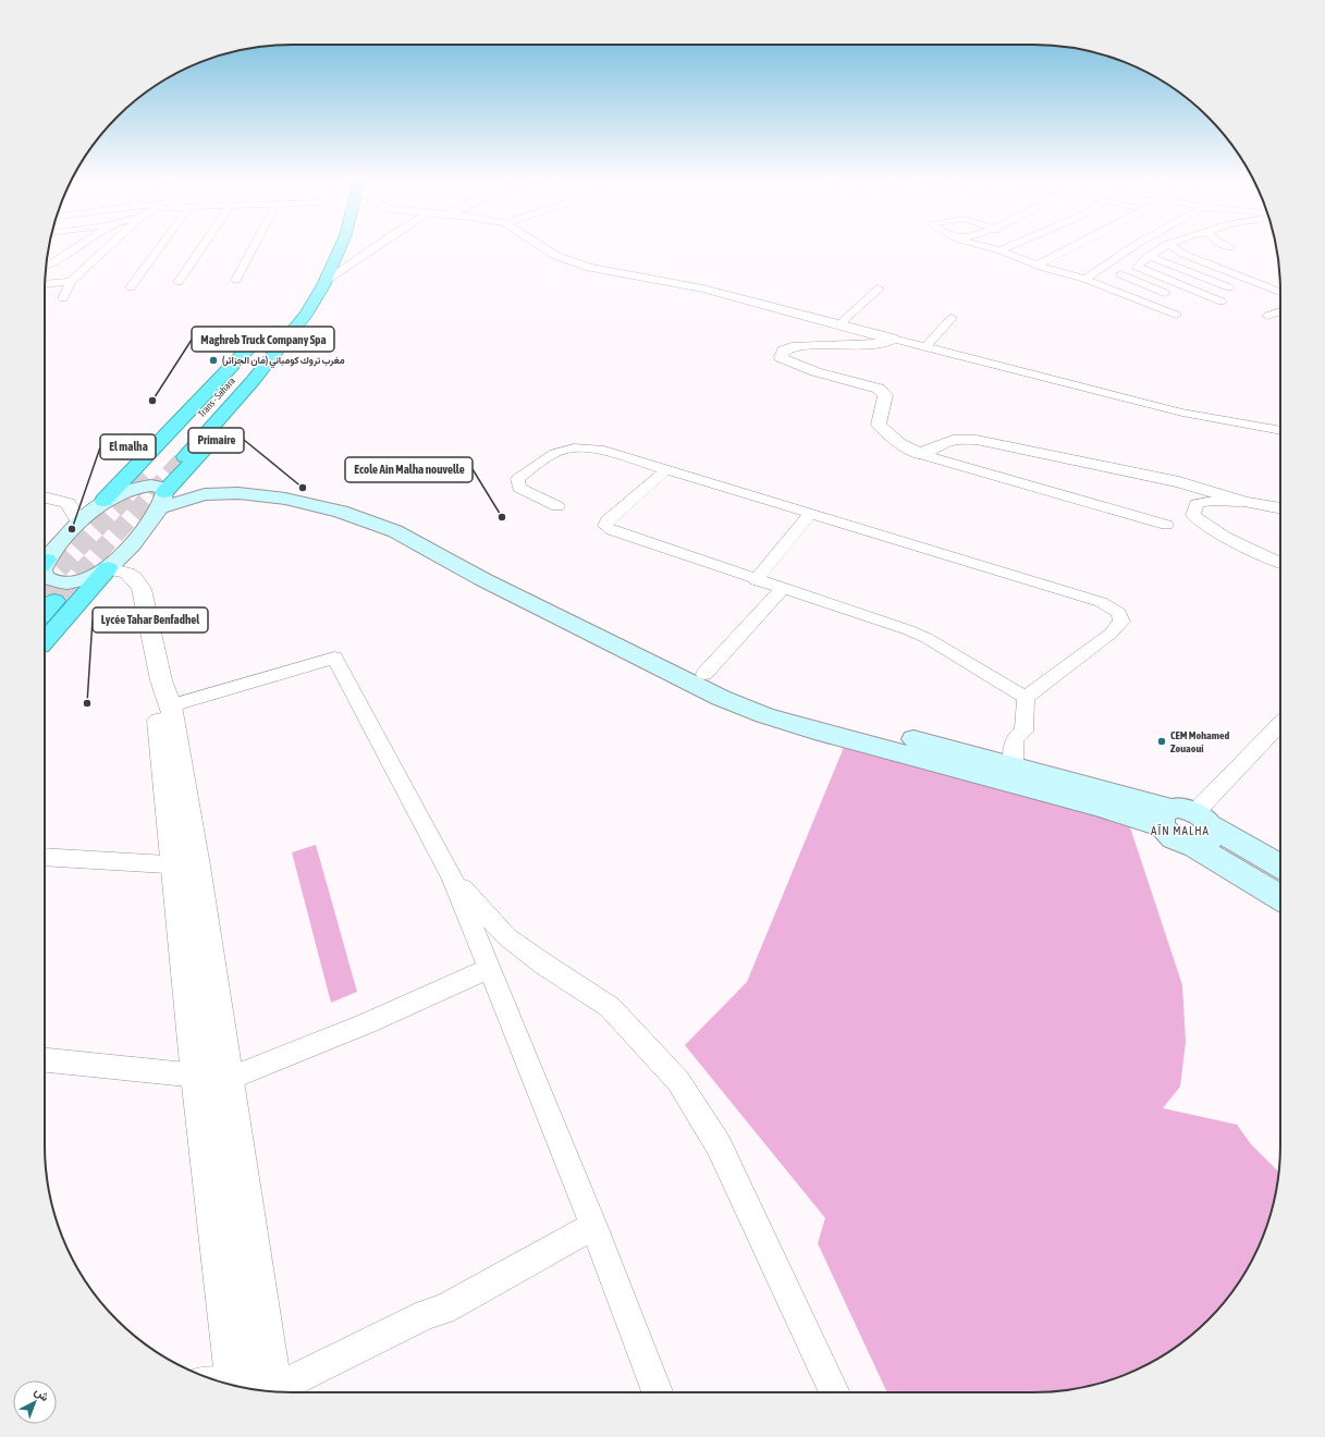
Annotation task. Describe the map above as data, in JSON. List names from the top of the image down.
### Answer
{
  "streets": {
    "highway": ["Trans - Sahara"]
  },
  "districts": ["AÏN MALHA"],
  "places": [
    "مغرب تروك كومباني (مان الجزائر)",
    "Maghreb Truck Company Spa",
    "Primaire",
    "Ecole Ain Malha nouvelle",
    "El malha",
    "Lycée Tahar Benfadhel",
    "CEM Mohamed Zouaoui"
  ],
  "north": "top right"
}
